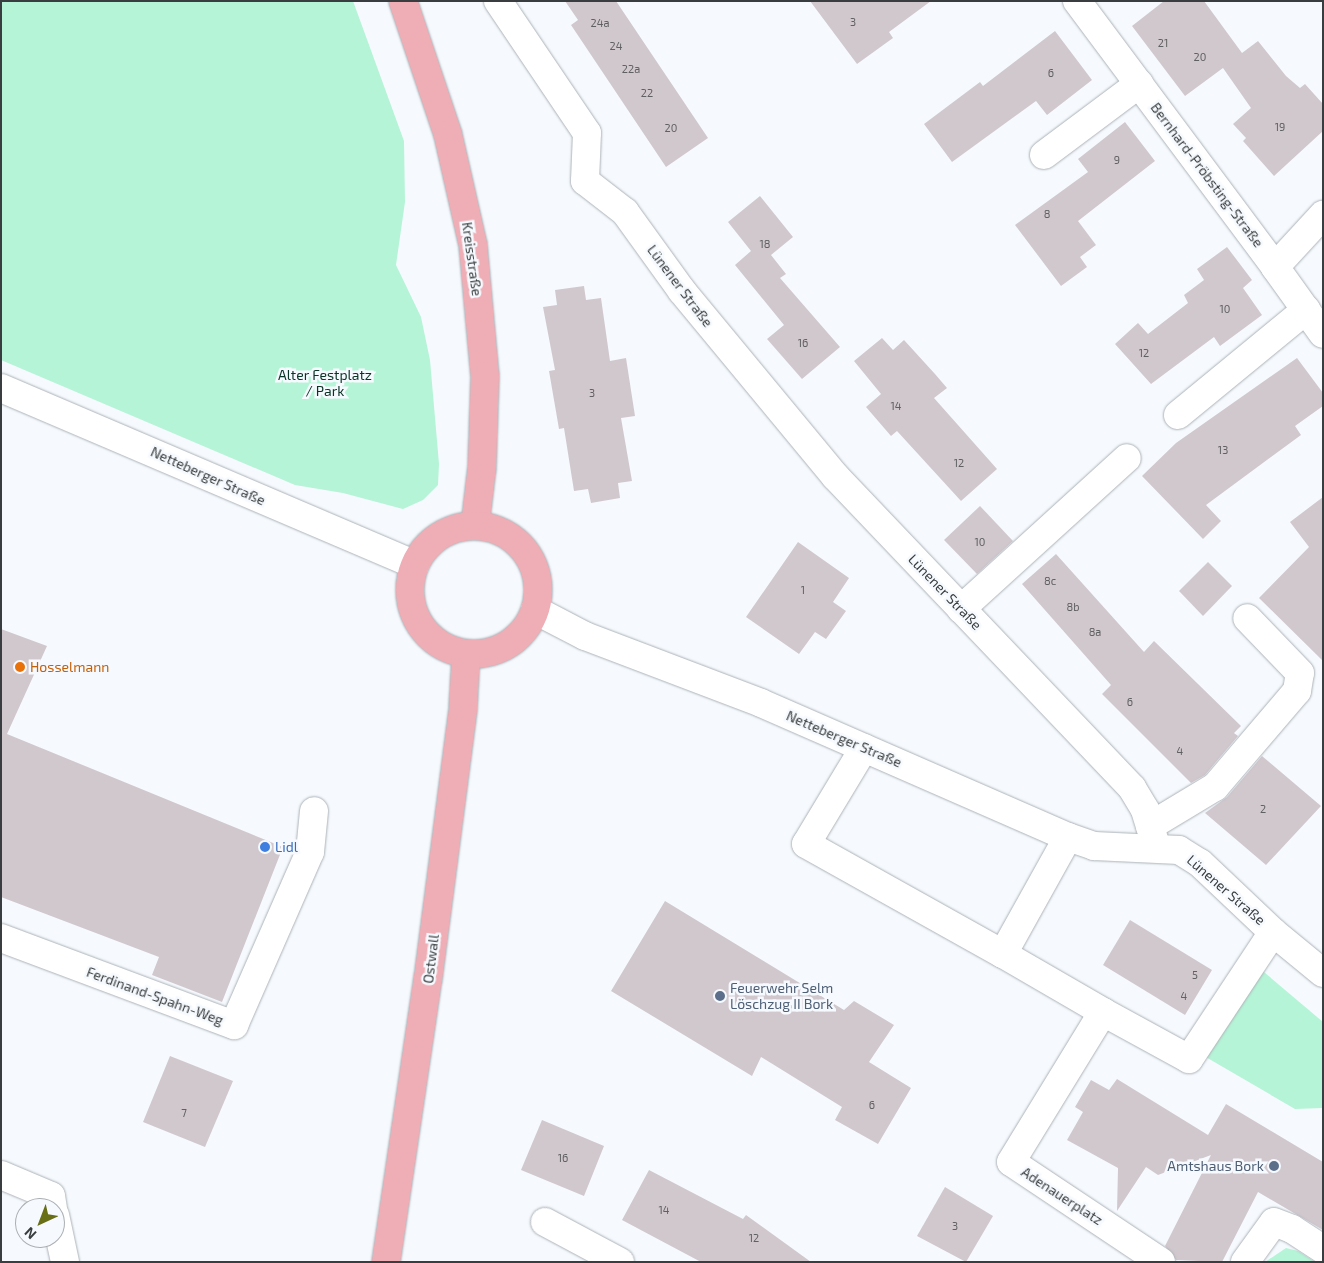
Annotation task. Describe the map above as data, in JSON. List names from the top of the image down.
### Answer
{
  "streets": {
    "main road": ["Kreisstraße", "Ostwall"],
    "street": [
      "Bernhard-Pröbsting-Straße",
      "Lünener Straße",
      "Netteberger Straße",
      "Ferdinand-Spahn-Weg",
      "Adenauerplatz"
    ]
  },
  "crossings": [
    ["Kreisstraße", "Netteberger Straße"],
    ["Kreisstraße", "Ostwall"],
    ["Lünener Straße", "Netteberger Straße"],
    ["Netteberger Straße", "Ostwall"]
  ],
  "parks": ["Alter Festplatz / Park"],
  "places": [
    "Hosselmann",
    "Lidl",
    "Feuerwehr Selm Löschzug II Bork",
    "Amtshaus Bork"
  ],
  "house_numbers": [
    "3",
    "24a",
    "21",
    "24",
    "20",
    "22a",
    "6",
    "22",
    "19",
    "20",
    "9",
    "8",
    "18",
    "10",
    "16",
    "12",
    "3",
    "14",
    "13",
    "12",
    "10",
    "8c",
    "1",
    "8b",
    "8a",
    "6",
    "4",
    "2",
    "5",
    "4",
    "6",
    "7",
    "16",
    "14",
    "3",
    "12"
  ],
  "north": "bottom left"
}
